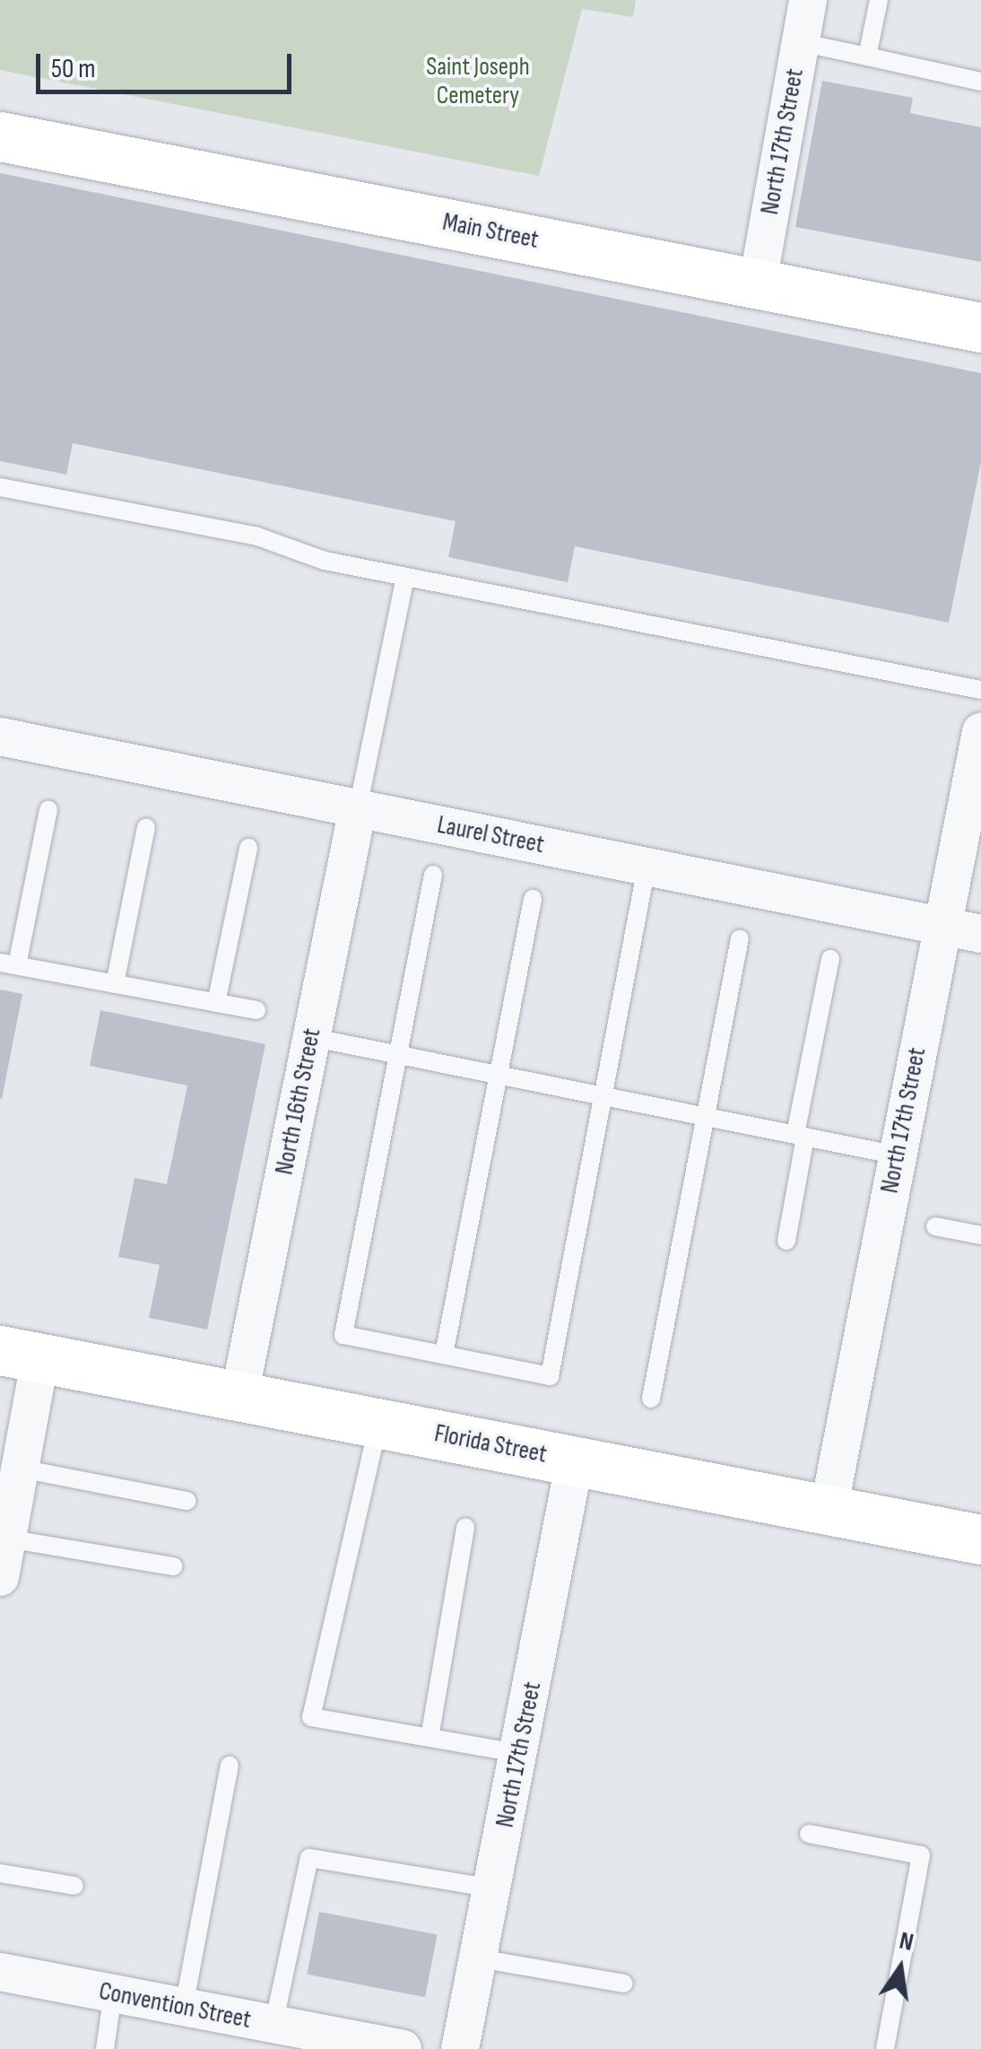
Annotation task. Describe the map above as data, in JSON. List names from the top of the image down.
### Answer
{
  "streets": {
    "street": [
      "North 17th Street",
      "Main Street",
      "Laurel Street",
      "North 16th Street",
      "Florida Street",
      "Convention Street"
    ]
  },
  "crossings": [
    ["North 17th Street", "Main Street"],
    ["North 17th Street", "Laurel Street"],
    ["North 17th Street", "Florida Street"],
    ["Laurel Street", "North 16th Street"],
    ["North 16th Street", "Florida Street"]
  ],
  "parks": ["Saint Joseph Cemetery"],
  "scale_bar": "50 m",
  "north": "top"
}
